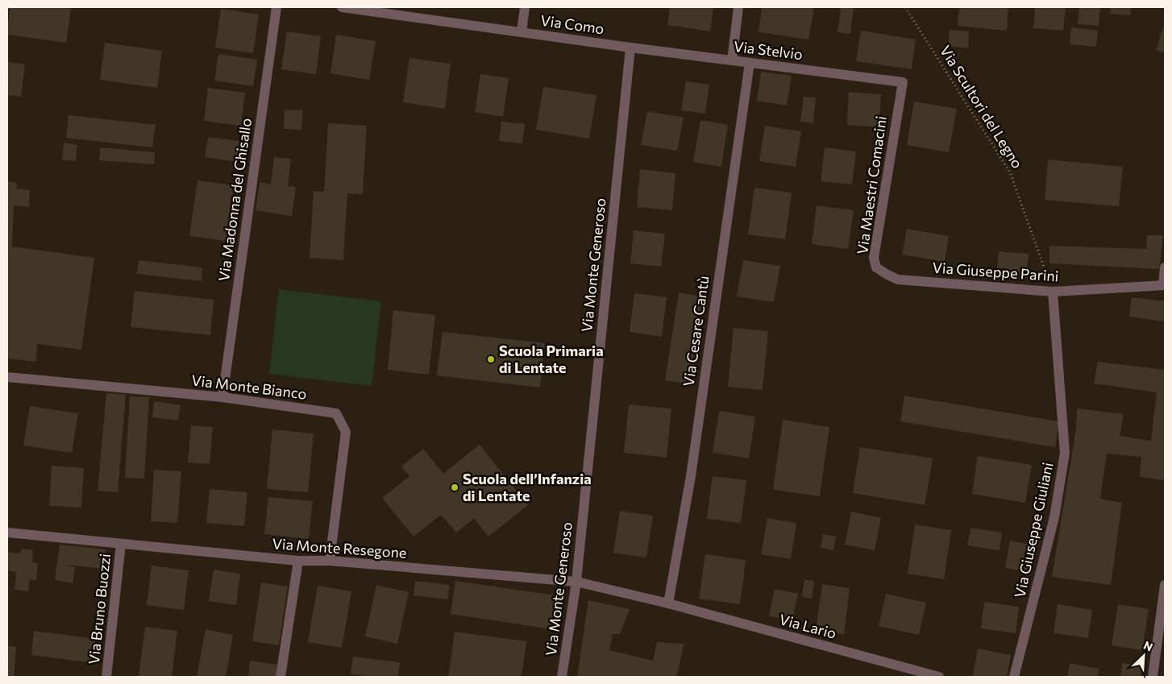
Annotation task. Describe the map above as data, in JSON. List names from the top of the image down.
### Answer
{
  "streets": {
    "street": [
      "Via Como",
      "Via Stelvio",
      "Via Maestri Comacini",
      "Via Madonna del Ghisallo",
      "Via Monte Generoso",
      "Via Giuseppe Parini",
      "Via Cesare Cantù",
      "Via Monte Bianco",
      "Via Giuseppe Giuliani",
      "Via Monte Resegone",
      "Via Bruno Buozzi",
      "Via Lario"
    ],
    "path": ["Via Scultori del Legno"]
  },
  "crossings": [
    ["Via Como", "Via Stelvio"],
    ["Via Como", "Via Monte Generoso"],
    ["Via Stelvio", "Via Maestri Comacini"],
    ["Via Stelvio", "Via Monte Generoso"],
    ["Via Stelvio", "Via Cesare Cantù"],
    ["Via Scultori del Legno", "Via Giuseppe Parini"],
    ["Via Scultori del Legno", "Via Giuseppe Giuliani"],
    ["Via Maestri Comacini", "Via Giuseppe Parini"],
    ["Via Madonna del Ghisallo", "Via Monte Bianco"],
    ["Via Monte Generoso", "Via Monte Resegone"],
    ["Via Giuseppe Parini", "Via Giuseppe Giuliani"],
    ["Via Cesare Cantù", "Via Monte Resegone"],
    ["Via Cesare Cantù", "Via Lario"],
    ["Via Monte Bianco", "Via Monte Resegone"],
    ["Via Monte Resegone", "Via Bruno Buozzi"],
    ["Via Monte Resegone", "Via Lario"]
  ],
  "places": ["Scuola Primaria di Lentate", "Scuola dell’Infanzia di Lentate"],
  "north": "top right"
}
